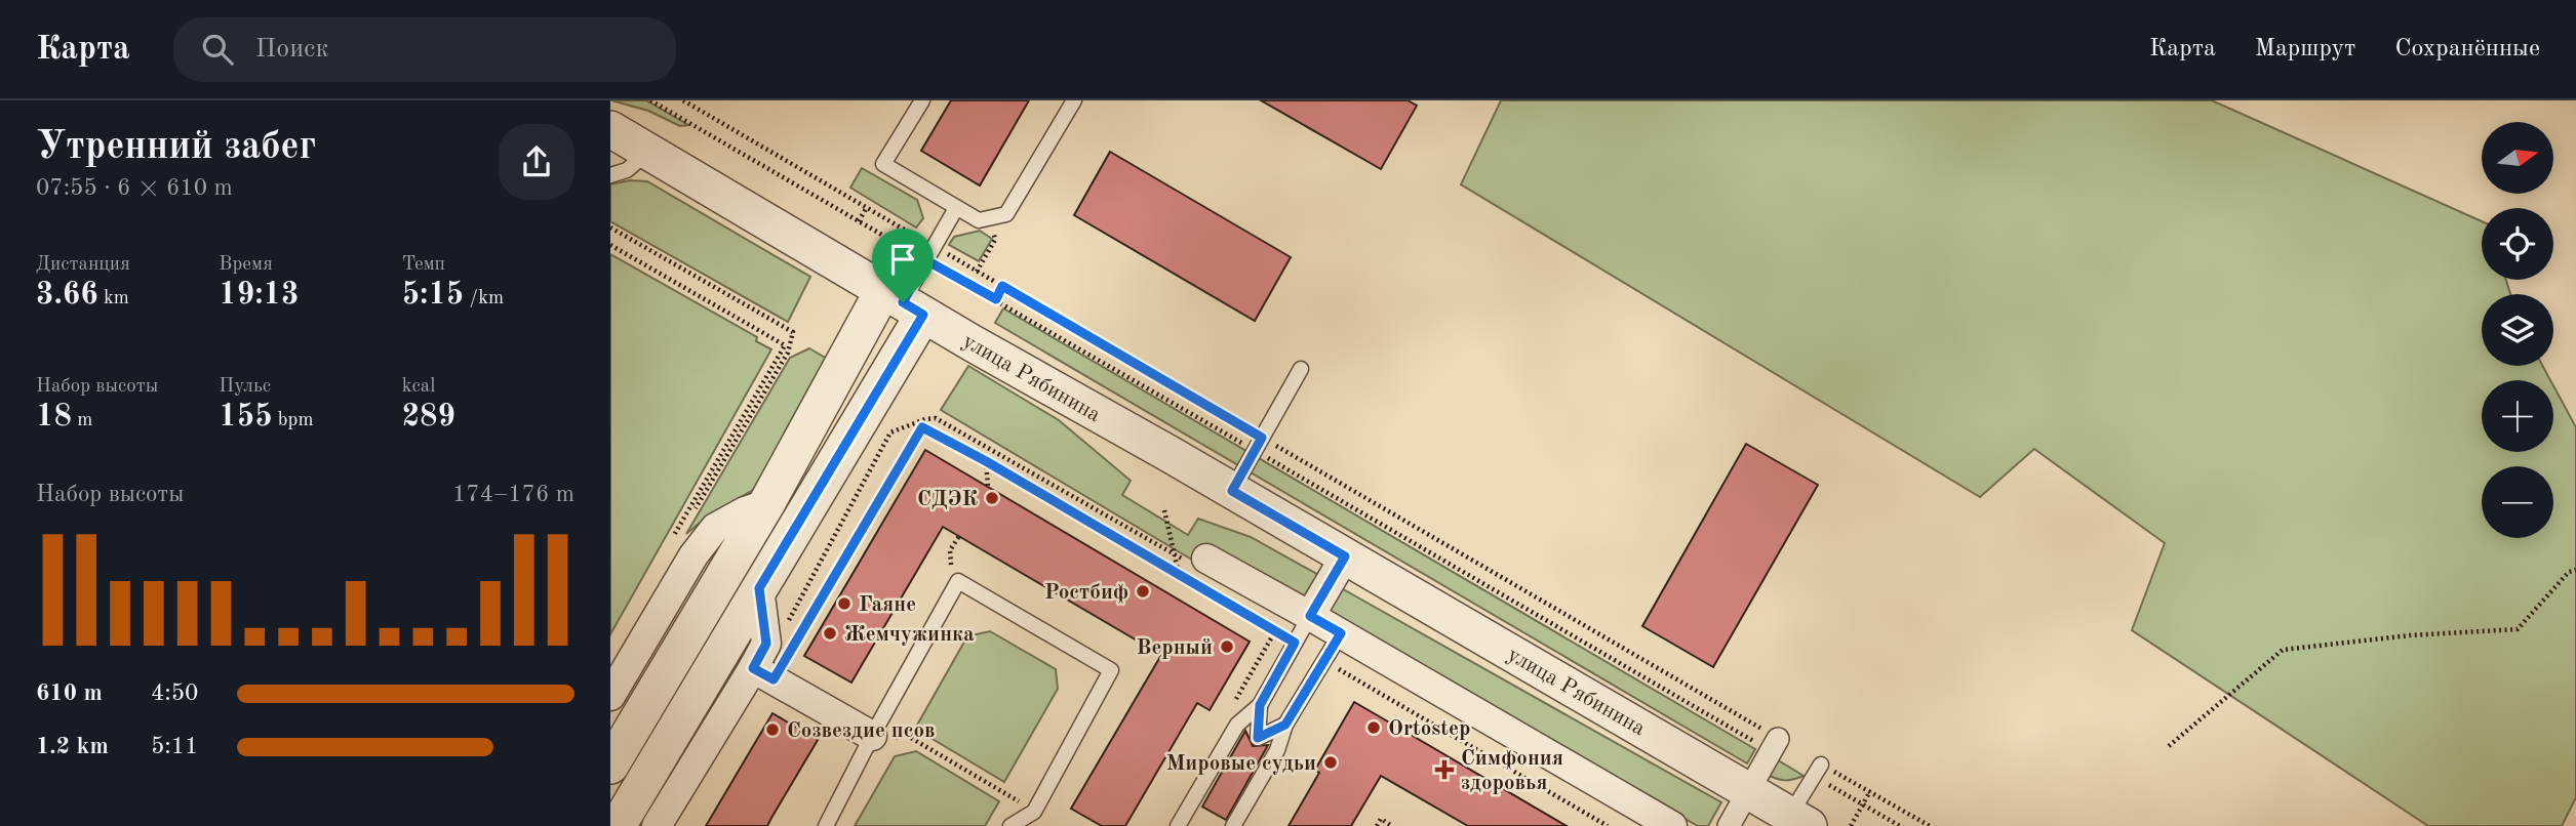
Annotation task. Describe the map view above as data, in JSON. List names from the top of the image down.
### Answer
{
  "streets": {
    "street": ["улица Рябинина"]
  },
  "places": {
    "other": [
      "СДЭК",
      "Ростбиф",
      "Гаяне",
      "Жемчужинка",
      "Верный",
      "Ortostep",
      "Созвездие псов",
      "Мировые судьи"
    ],
    "health": ["Симфония здоровья"]
  },
  "north": "right",
  "page": {
    "header": "Карта",
    "search": "Поиск",
    "nav": ["Карта", "Маршрут", "Сохранённые"],
    "heading": ["Утренний забег", "07:55 · 6 × 610 m"],
    "map_buttons": ["+", "−"],
    "stats": [
      ["Дистанция", "3.66 km"],
      ["Время", "19:13"],
      ["Темп", "5:15 /km"],
      ["Набор высоты", "18 m"],
      ["Пульс", "155 bpm"],
      ["kcal", "289"]
    ],
    "chart": ["Набор высоты", "174–176 m"],
    "list": [
      {
        "name": "610 m",
        "note": "4:50"
      },
      {
        "name": "1.2 km",
        "note": "5:11"
      }
    ]
  }
}
